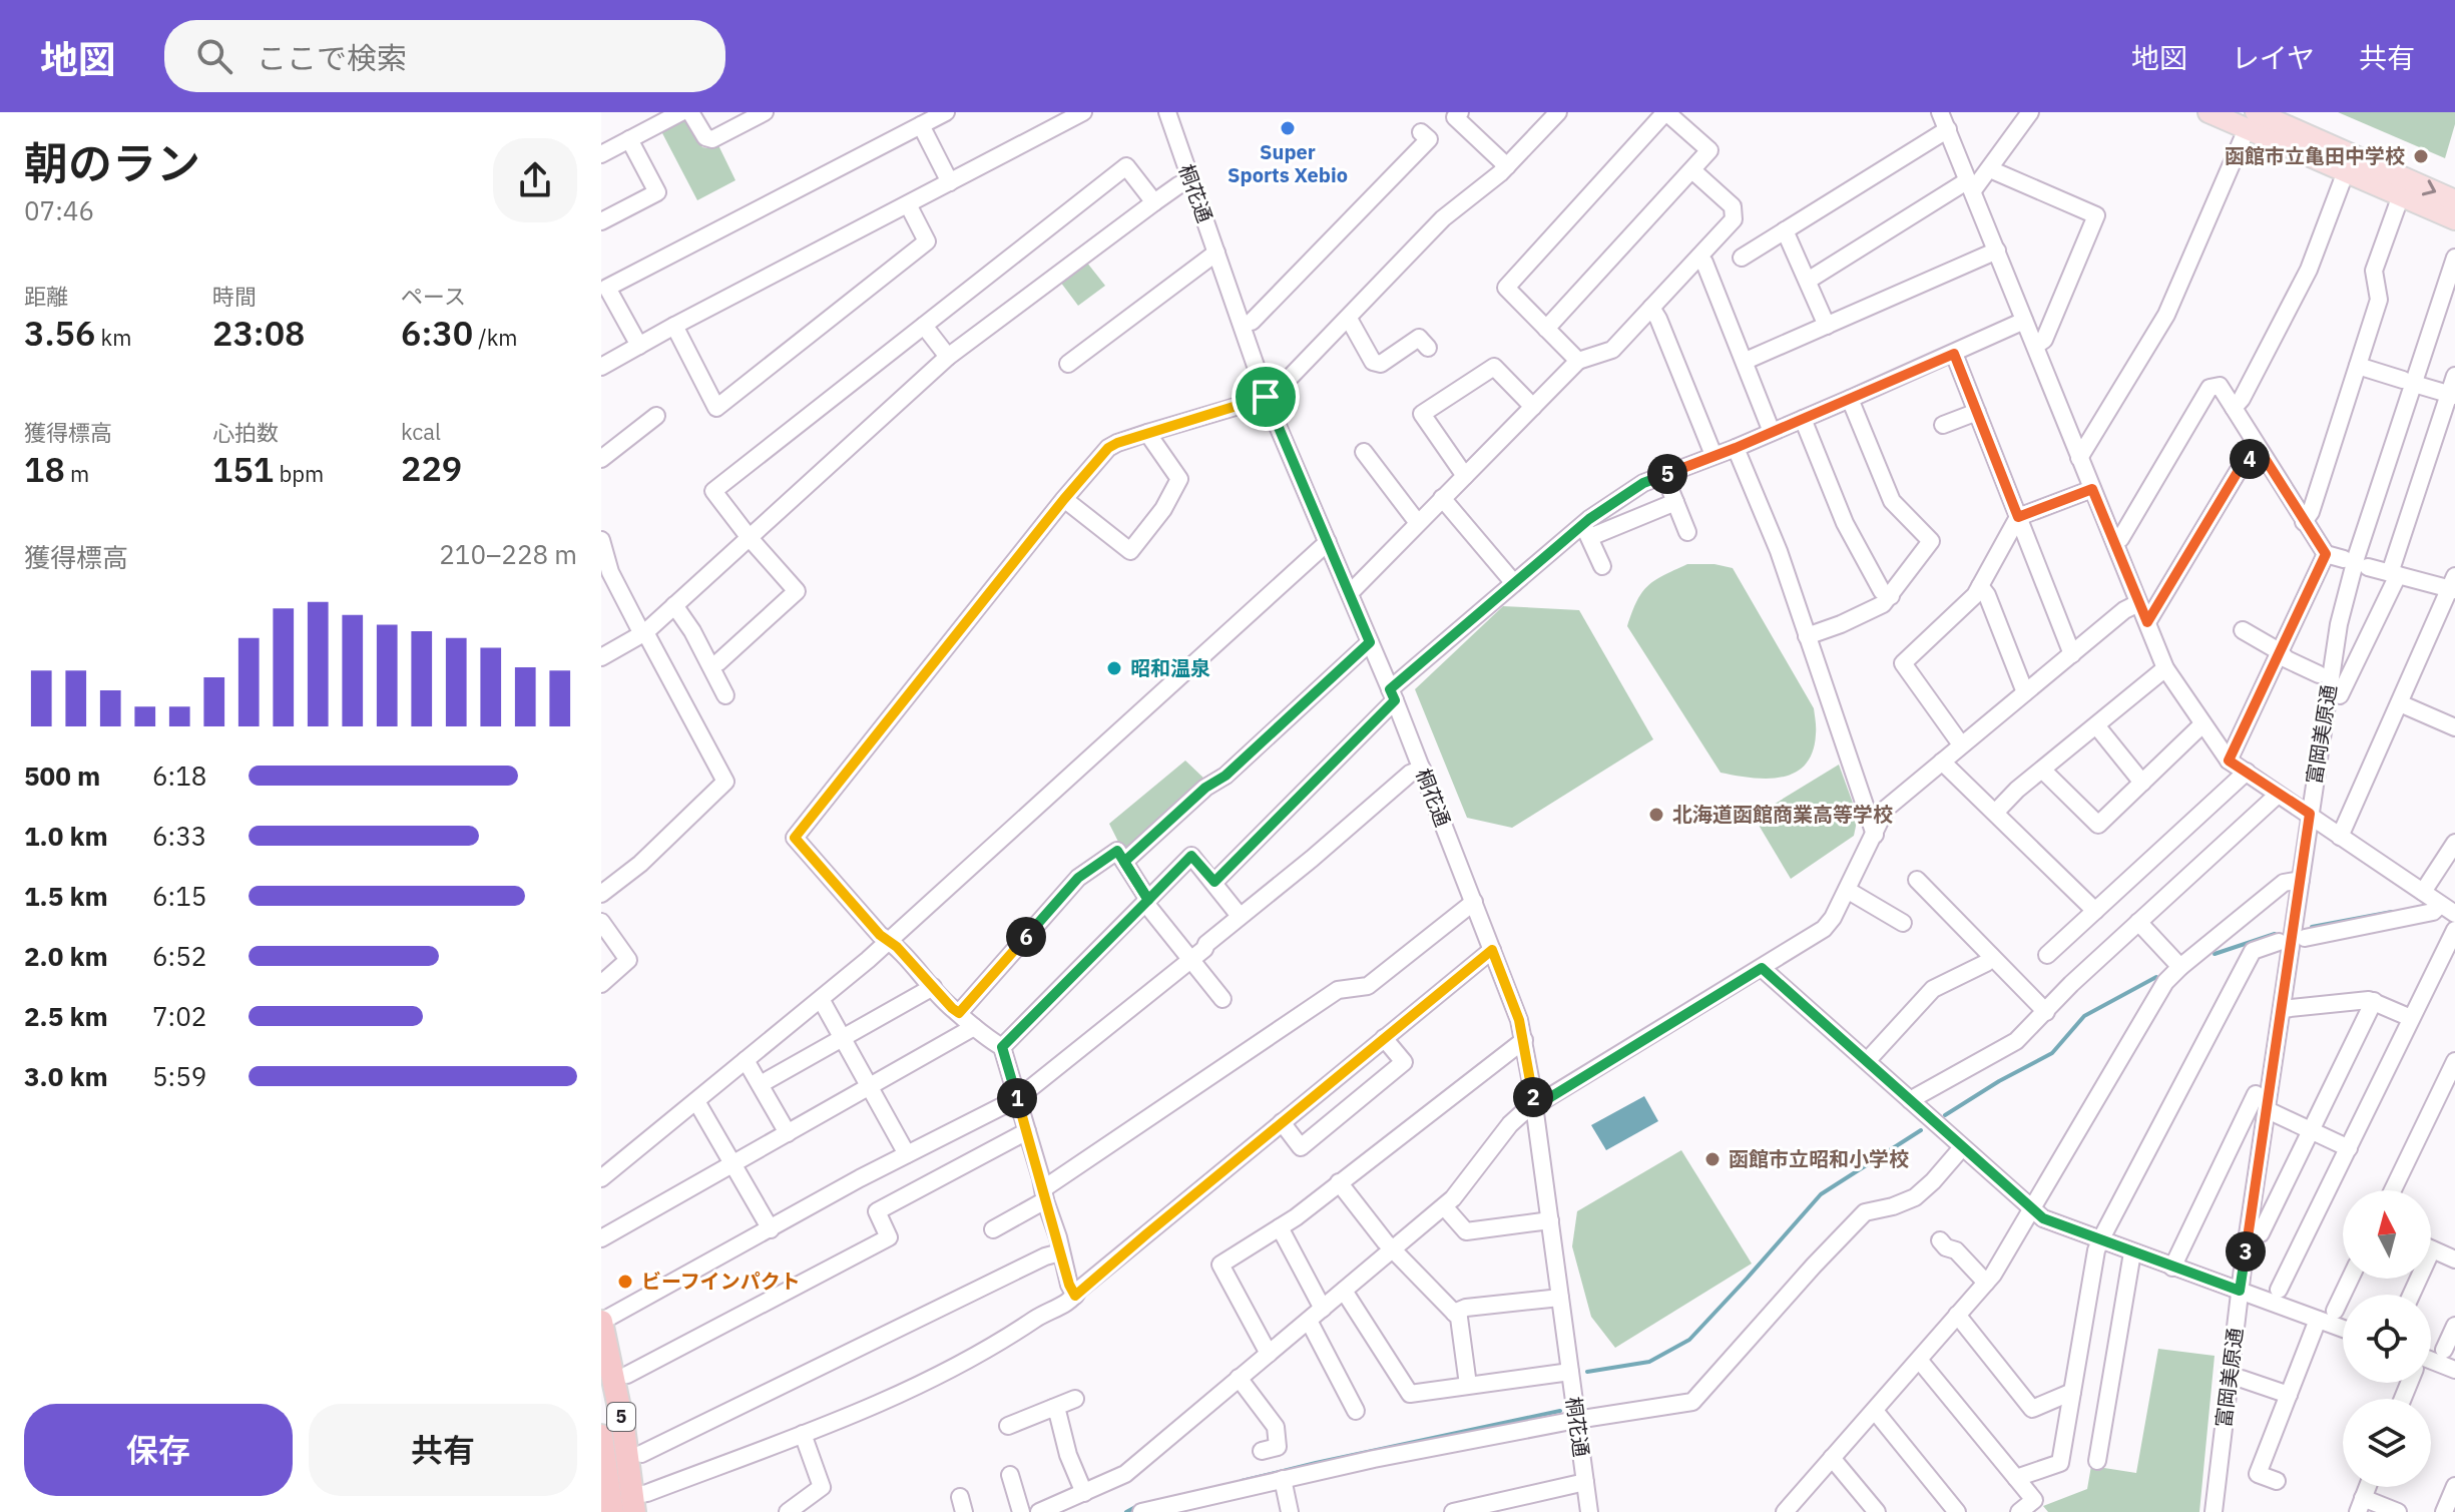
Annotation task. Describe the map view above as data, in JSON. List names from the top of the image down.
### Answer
{
  "streets": {
    "highway": ["5"],
    "street": ["桐花通", "富岡美原通"]
  },
  "places": [
    "Super Sports Xebio",
    "函館市立亀田中学校",
    "昭和温泉",
    "北海道函館商業高等学校",
    "函館市立昭和小学校",
    "ビーフインパクト"
  ],
  "north": "top",
  "page": {
    "header": "地図",
    "search": "ここで検索",
    "nav": ["地図", "レイヤ", "共有"],
    "heading": ["朝のラン", "07:46"],
    "stats": [
      ["距離", "3.56 km"],
      ["時間", "23:08"],
      ["ペース", "6:30 /km"],
      ["獲得標高", "18 m"],
      ["心拍数", "151 bpm"],
      ["kcal", "229"]
    ],
    "pins": [
      "4",
      "5",
      "6",
      "2",
      "1",
      "3"
    ],
    "chart": ["獲得標高", "210–228 m"],
    "list": [
      {
        "name": "500 m",
        "note": "6:18"
      },
      {
        "name": "1.0 km",
        "note": "6:33"
      },
      {
        "name": "1.5 km",
        "note": "6:15"
      },
      {
        "name": "2.0 km",
        "note": "6:52"
      },
      {
        "name": "2.5 km",
        "note": "7:02"
      },
      {
        "name": "3.0 km",
        "note": "5:59"
      }
    ],
    "buttons": ["保存", "共有"]
  }
}
